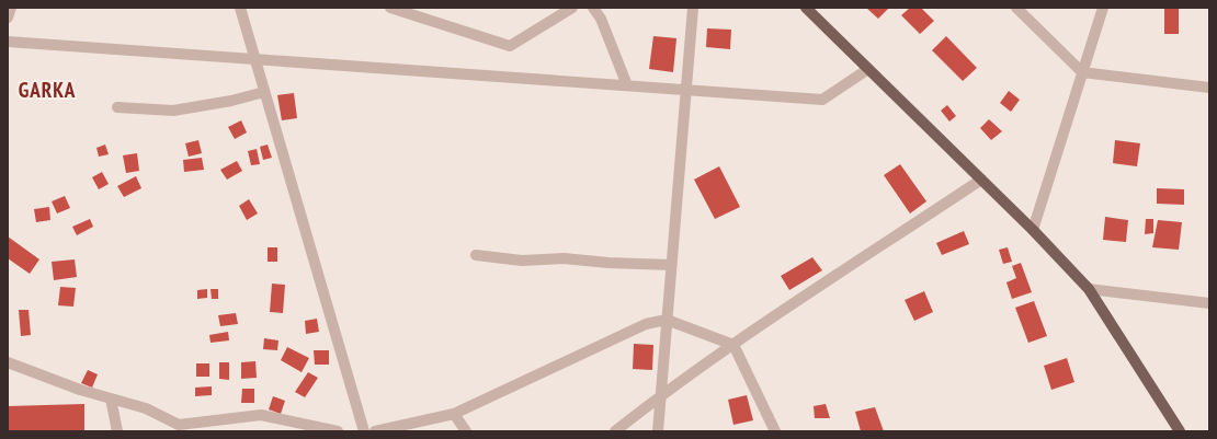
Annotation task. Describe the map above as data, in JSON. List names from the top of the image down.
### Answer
{
  "districts": ["GARKA"]
}
